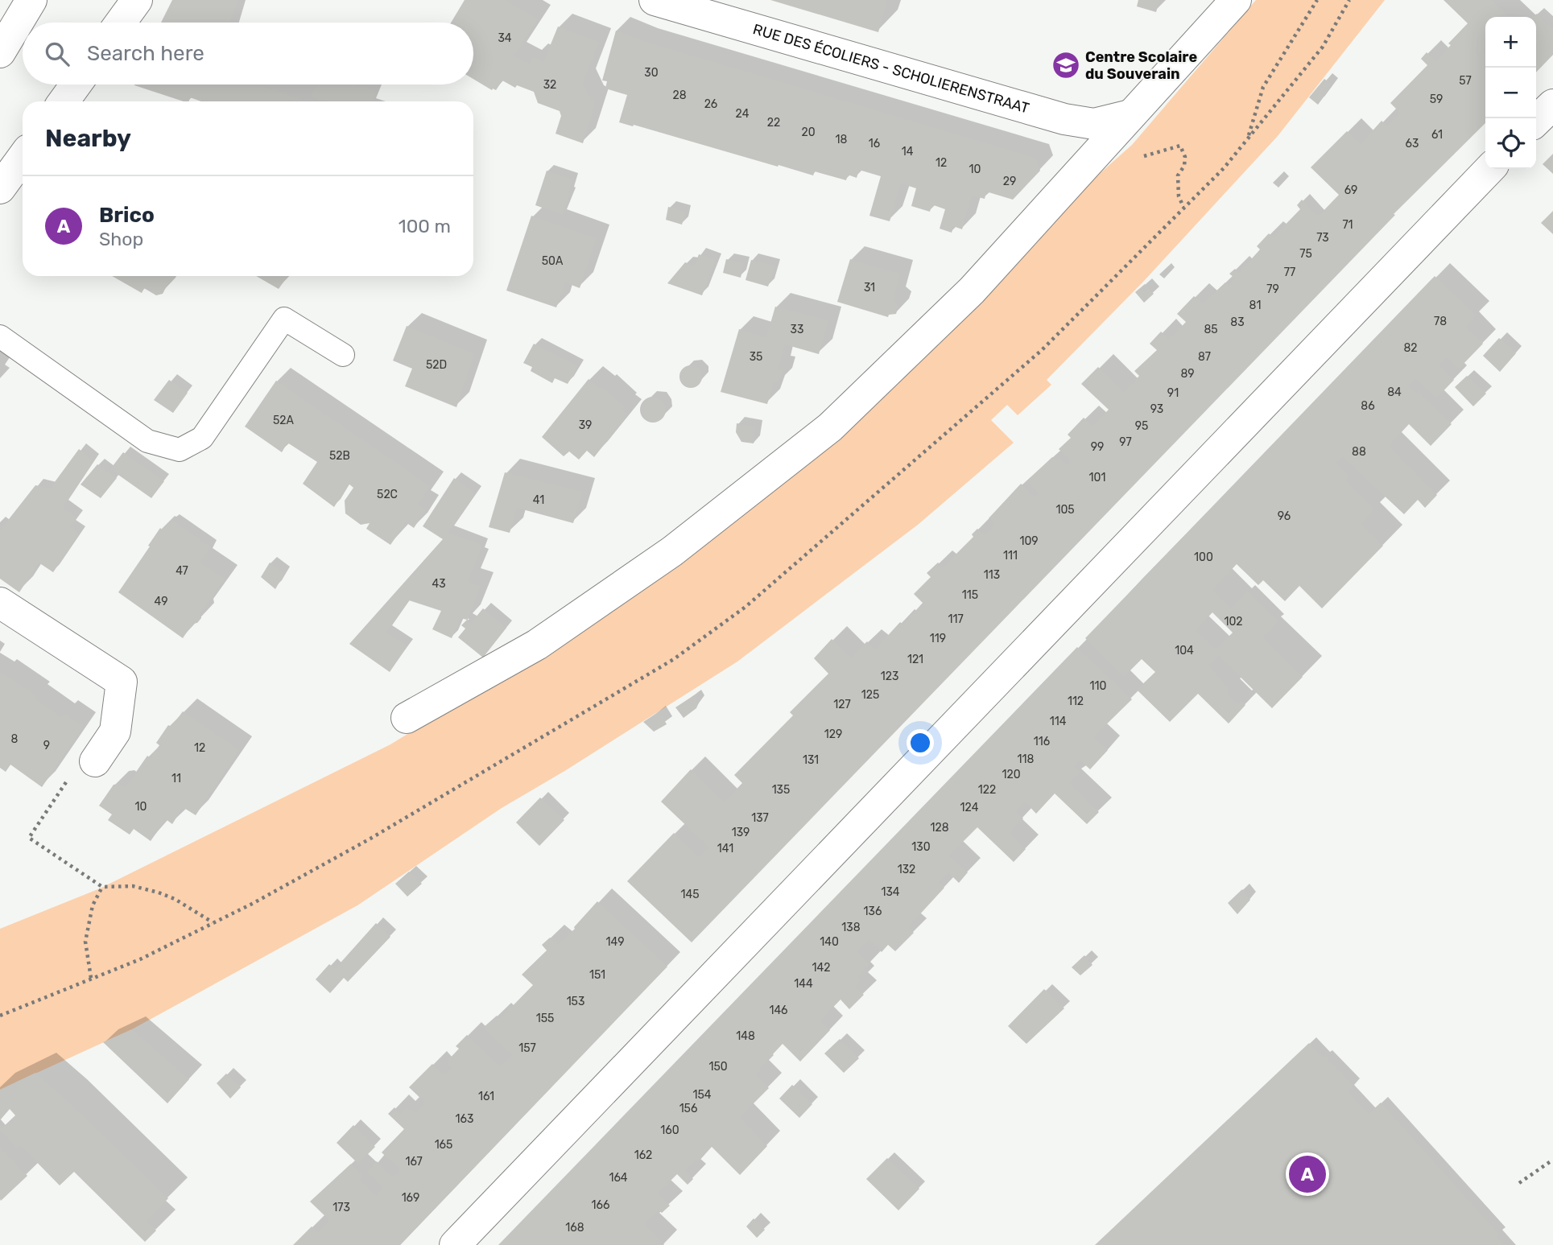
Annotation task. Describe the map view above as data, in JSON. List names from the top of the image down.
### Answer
{
  "streets": {
    "street": ["RUE DES ÉCOLIERS - SCHOLIERENSTRAAT"]
  },
  "places": {
    "school or university": ["Centre Scolaire du Souverain"]
  },
  "house_numbers": [
    "34",
    "30",
    "57",
    "32",
    "28",
    "59",
    "26",
    "24",
    "22",
    "20",
    "61",
    "18",
    "16",
    "63",
    "14",
    "12",
    "10",
    "29",
    "69",
    "71",
    "73",
    "75",
    "50A",
    "77",
    "31",
    "79",
    "81",
    "78",
    "83",
    "33",
    "85",
    "82",
    "35",
    "87",
    "52D",
    "89",
    "84",
    "91",
    "86",
    "93",
    "52A",
    "39",
    "95",
    "97",
    "99",
    "88",
    "52B",
    "101",
    "52C",
    "41",
    "105",
    "96",
    "109",
    "111",
    "100",
    "47",
    "113",
    "43",
    "115",
    "49",
    "117",
    "102",
    "119",
    "104",
    "121",
    "123",
    "110",
    "125",
    "112",
    "127",
    "114",
    "129",
    "8",
    "116",
    "9",
    "12",
    "118",
    "131",
    "120",
    "11",
    "135",
    "122",
    "10",
    "124",
    "137",
    "128",
    "139",
    "130",
    "141",
    "132",
    "134",
    "145",
    "136",
    "138",
    "149",
    "140",
    "142",
    "151",
    "144",
    "153",
    "146",
    "155",
    "148",
    "157",
    "150",
    "154",
    "161",
    "156",
    "163",
    "160",
    "165",
    "162",
    "167",
    "164",
    "169",
    "166",
    "173",
    "168"
  ],
  "page": {
    "map_buttons": ["+", "−"],
    "search": "Search here",
    "heading": "Nearby",
    "list": [
      {
        "mark": "A",
        "name": "Brico",
        "note": "Shop",
        "value": "100 m"
      }
    ],
    "pins": "A"
  }
}
